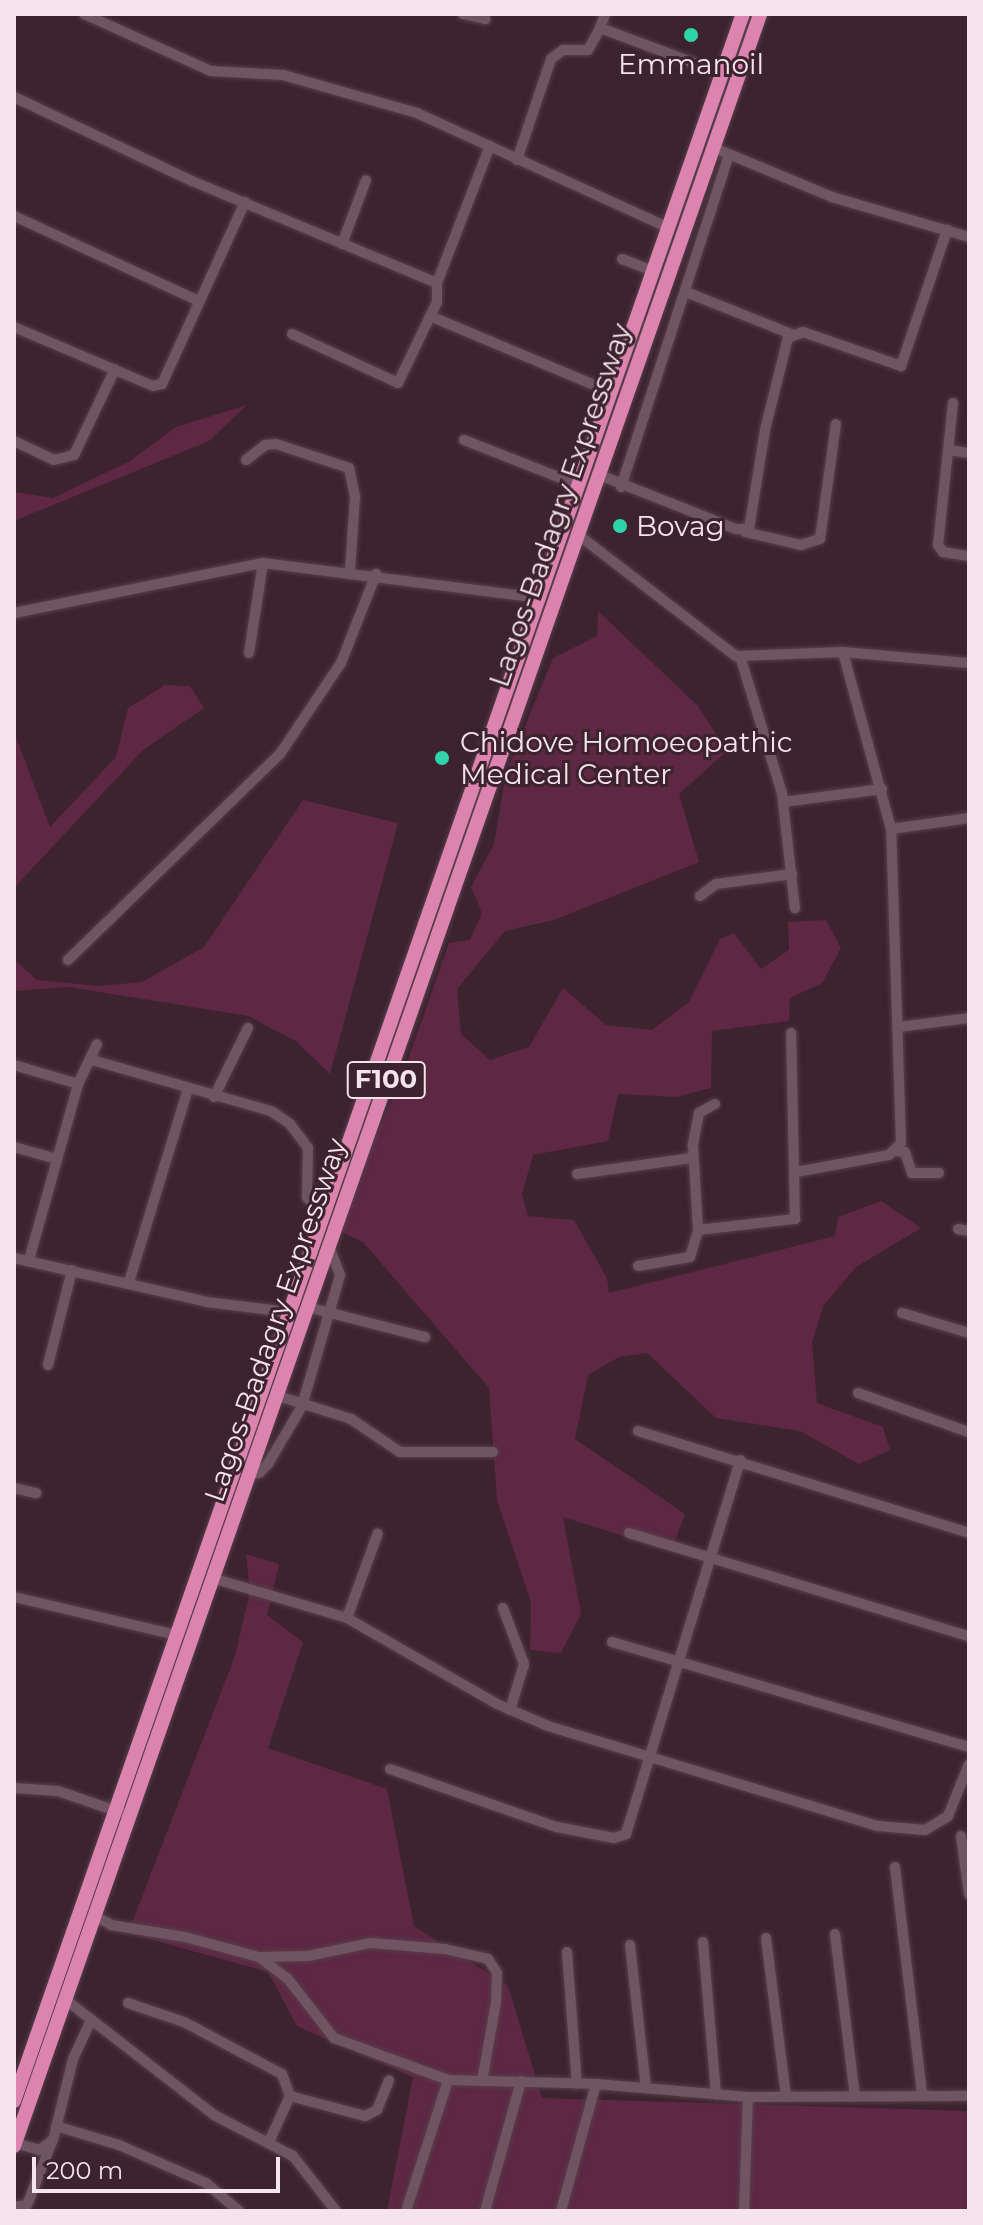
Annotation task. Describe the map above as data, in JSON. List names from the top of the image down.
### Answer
{
  "streets": {
    "highway": ["Lagos-Badagry Expressway", "F100"]
  },
  "places": ["Emmanoil", "Bovag", "Chidove Homoeopathic Medical Center"],
  "scale_bar": "200 m"
}
